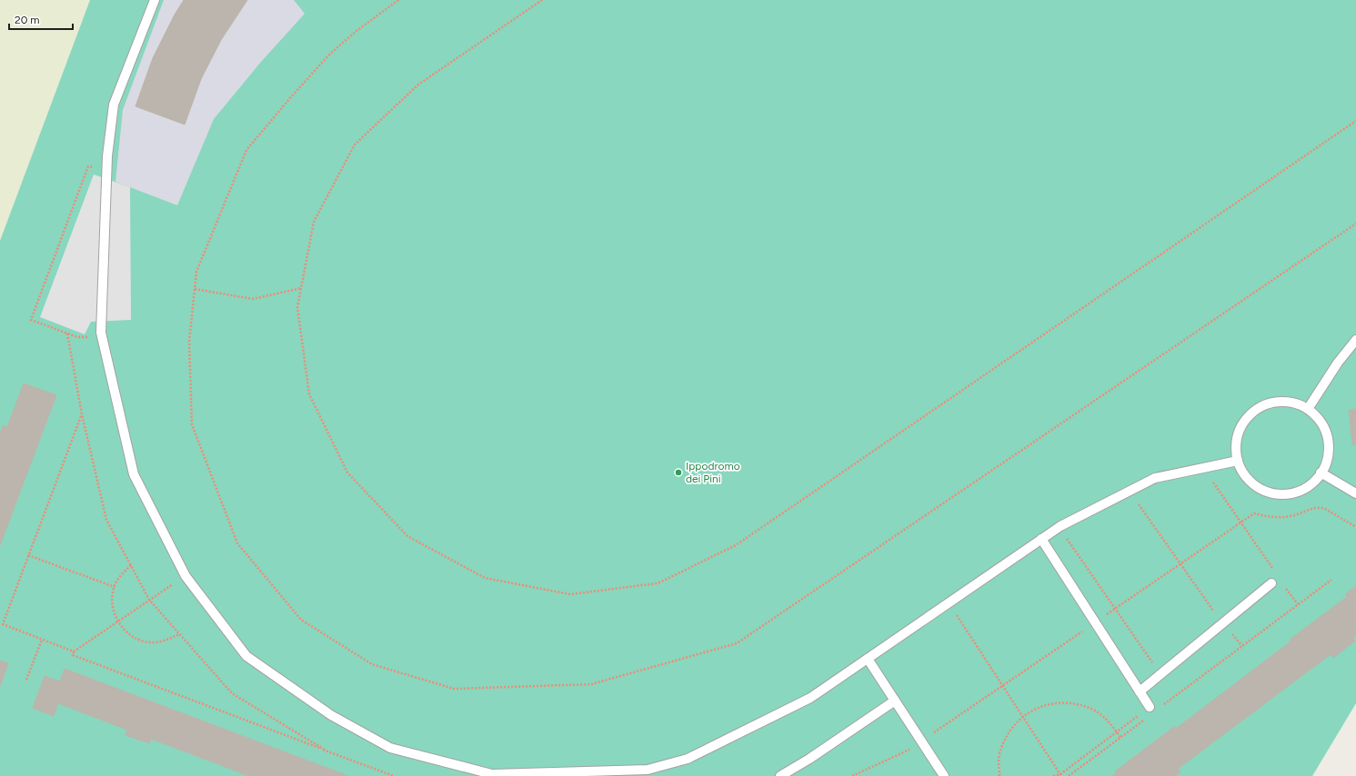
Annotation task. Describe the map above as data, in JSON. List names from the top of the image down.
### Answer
{
  "places": ["Ippodromo dei Pini"],
  "scale_bar": "20 m"
}
